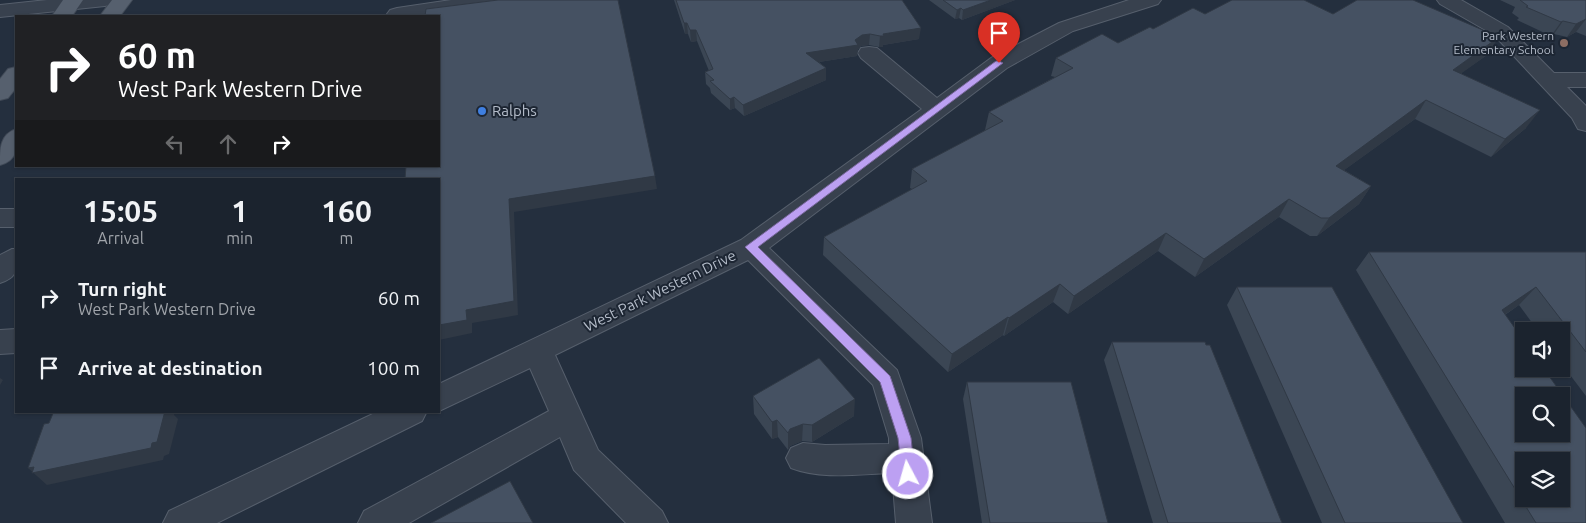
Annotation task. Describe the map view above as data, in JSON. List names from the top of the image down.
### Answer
{
  "streets": {
    "street": ["West Park Western Drive"]
  },
  "places": ["Park Western Elementary School", "Ralphs"],
  "page": {
    "turn": ["60 m", "West Park Western Drive"],
    "eta": [
      "15:05",
      "Arrival",
      "1",
      "min",
      "160",
      "m"
    ],
    "list": [
      {
        "name": "Turn right",
        "note": "West Park Western Drive",
        "value": "60 m"
      },
      {
        "name": "Arrive at destination",
        "value": "100 m"
      }
    ]
  }
}
